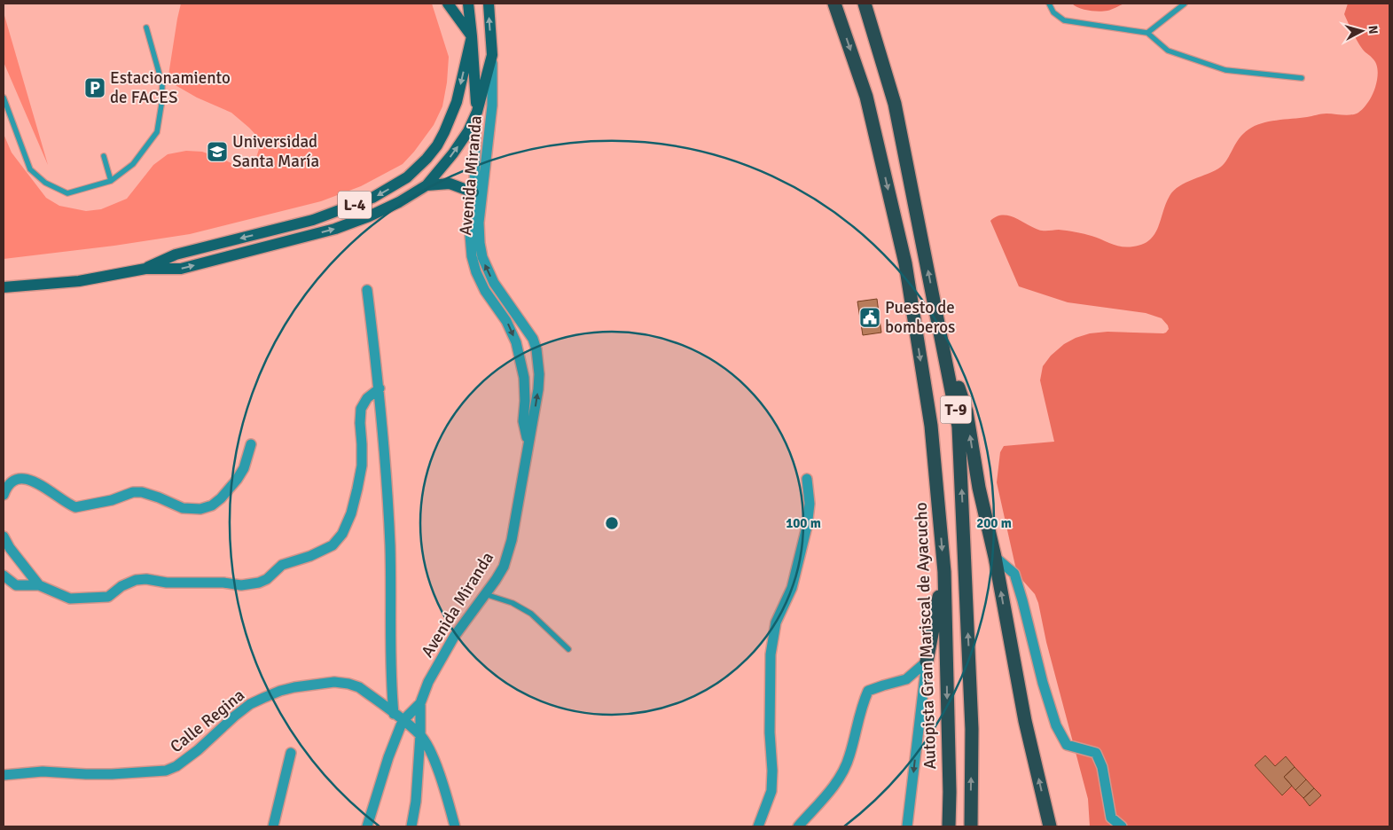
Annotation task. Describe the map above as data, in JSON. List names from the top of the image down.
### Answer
{
  "streets": {
    "highway": ["T-9", "Autopista Gran Mariscal de Ayacucho"],
    "main road": ["L-4"],
    "street": ["Avenida Miranda", "Calle Regina"]
  },
  "crossings": [
    ["Avenida Miranda", "L-4"],
    ["Avenida Miranda", "Calle Regina"]
  ],
  "places": {
    "parking": ["Estacionamiento de FACES"],
    "school or university": ["Universidad Santa María"],
    "public building": ["Puesto de bomberos"]
  },
  "north": "right",
  "rings": ["100 m", "200 m"]
}
